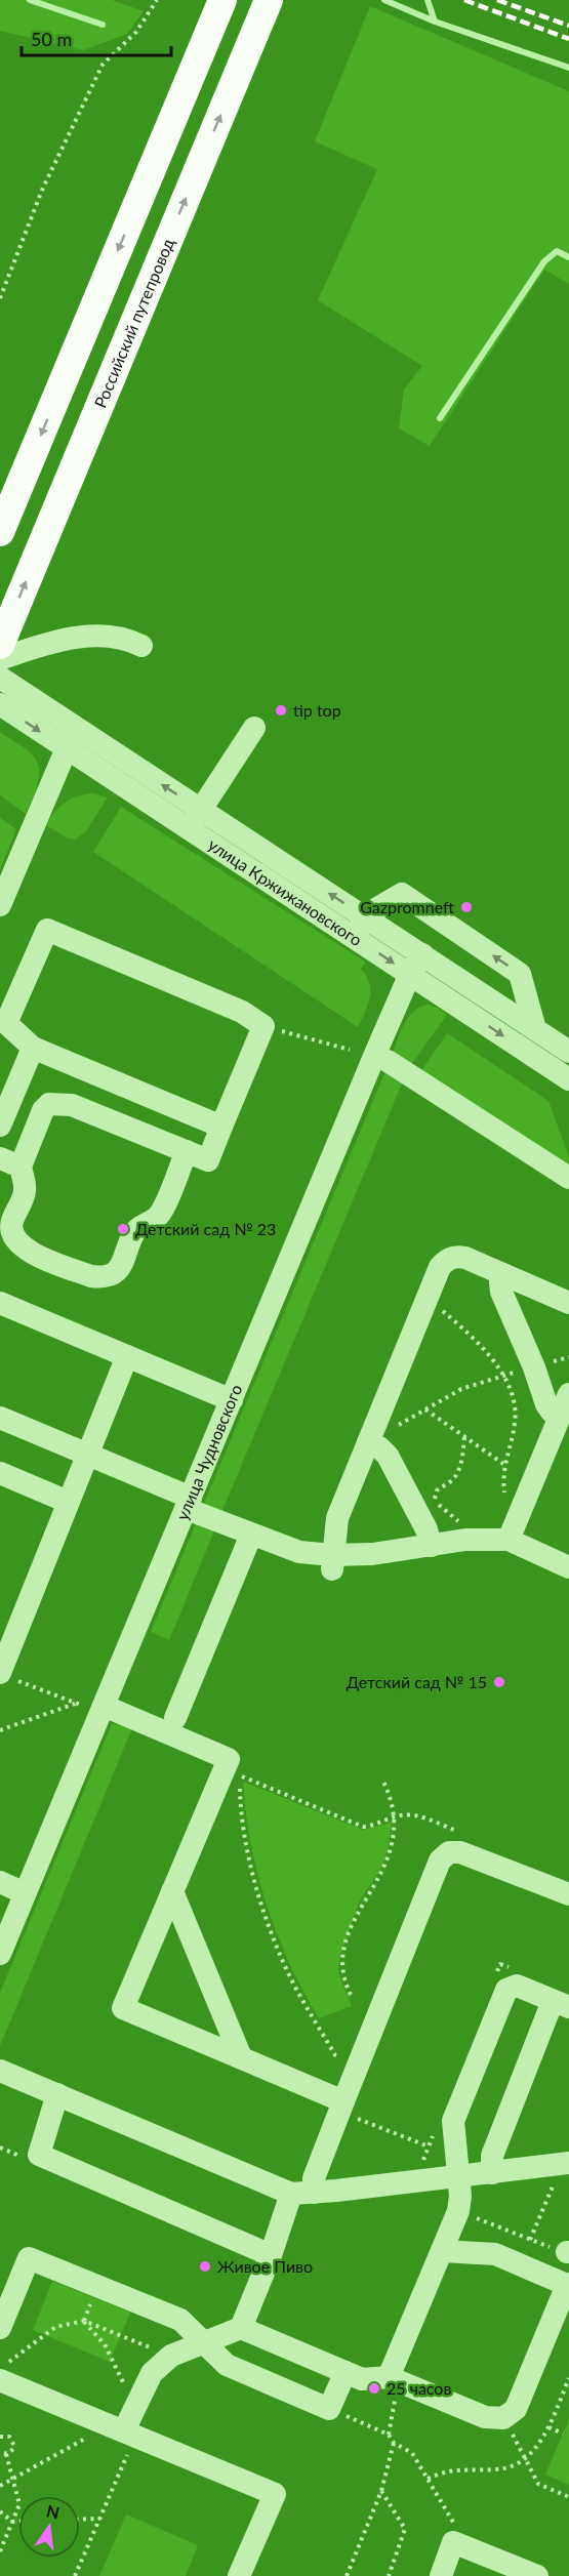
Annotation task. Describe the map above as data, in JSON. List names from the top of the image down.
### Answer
{
  "streets": {
    "main road": ["Российский путепровод"],
    "street": ["улица Кржижановского", "улица Чудновского"]
  },
  "crossings": [
    ["улица Кржижановского", "улица Чудновского"]
  ],
  "places": [
    "tip top",
    "Gazpromneft",
    "Детский сад № 23",
    "Детский сад № 15",
    "Живое Пиво",
    "25 часов"
  ],
  "scale_bar": "50 m",
  "north": "top"
}
